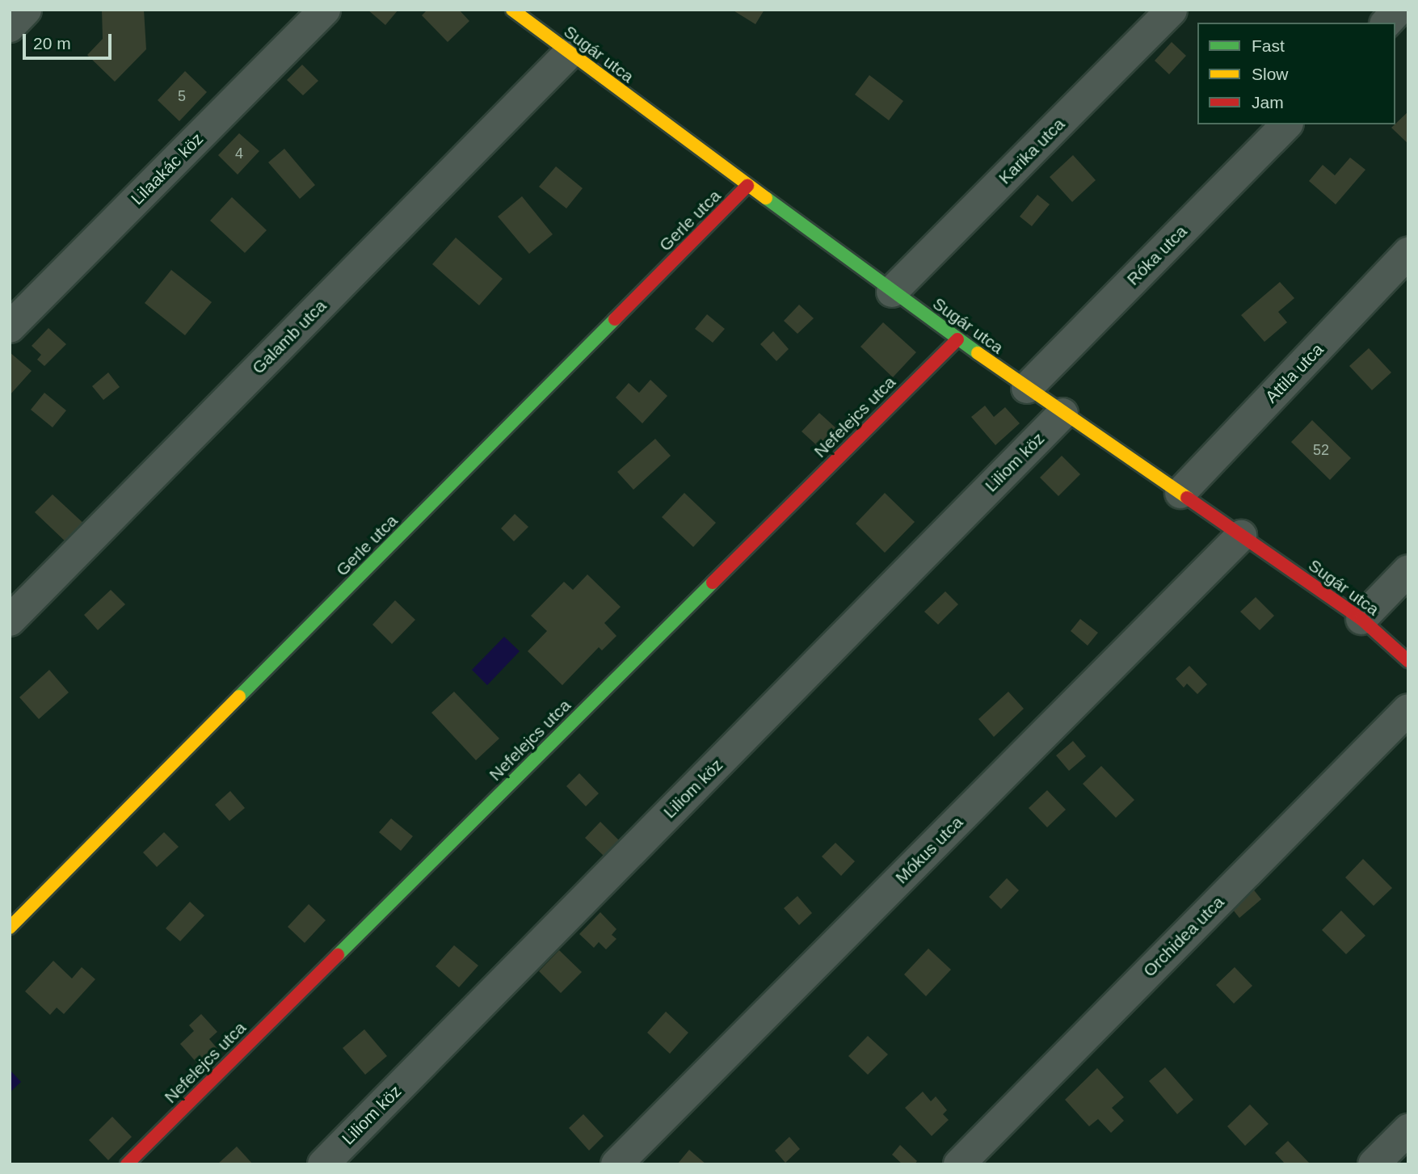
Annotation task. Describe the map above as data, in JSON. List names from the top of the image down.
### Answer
{
  "streets": {
    "street": [
      "Sugár utca",
      "Karika utca",
      "Lilaakác köz",
      "Gerle utca",
      "Róka utca",
      "Galamb utca",
      "Attila utca",
      "Nefelejcs utca",
      "Liliom köz",
      "Mókus utca",
      "Orchidea utca"
    ]
  },
  "crossings": [
    ["Sugár utca", "Karika utca"],
    ["Sugár utca", "Gerle utca"],
    ["Sugár utca", "Róka utca"],
    ["Sugár utca", "Galamb utca"],
    ["Sugár utca", "Attila utca"],
    ["Sugár utca", "Nefelejcs utca"],
    ["Sugár utca", "Liliom köz"],
    ["Sugár utca", "Mókus utca"]
  ],
  "house_numbers": ["5", "4", "52"],
  "legend": ["Fast", "Slow", "Jam"],
  "scale_bar": "20 m"
}
